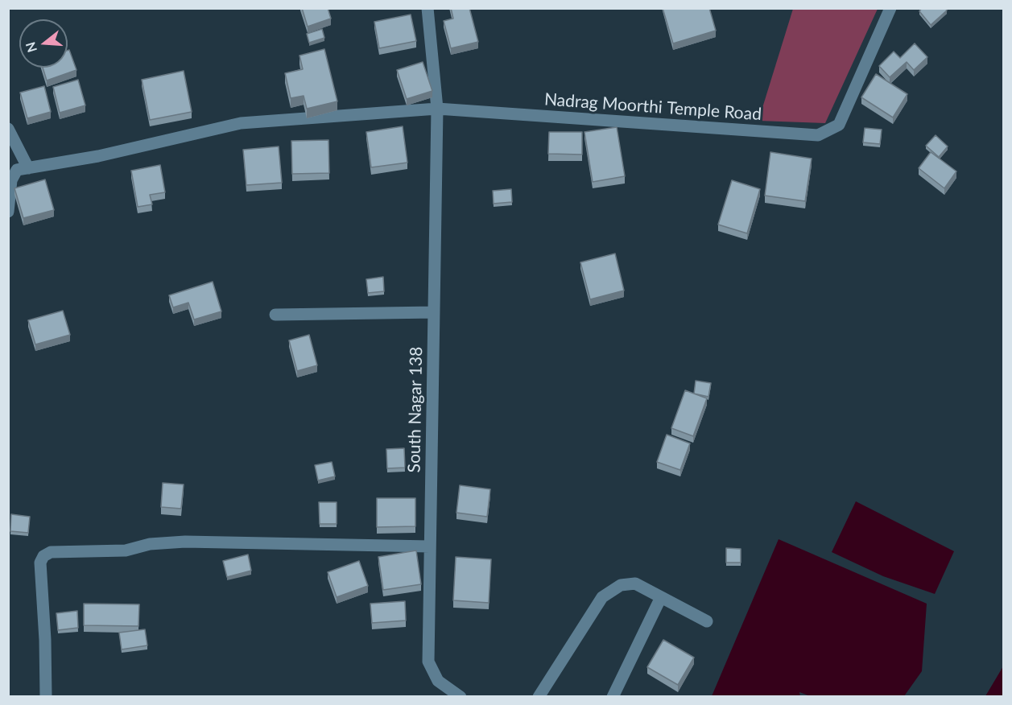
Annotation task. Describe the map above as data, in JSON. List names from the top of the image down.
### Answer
{
  "streets": {
    "street": ["Nadrag Moorthi Temple Road", "South Nagar 138"]
  },
  "crossings": [
    ["Nadrag Moorthi Temple Road", "South Nagar 138"]
  ],
  "north": "left"
}
